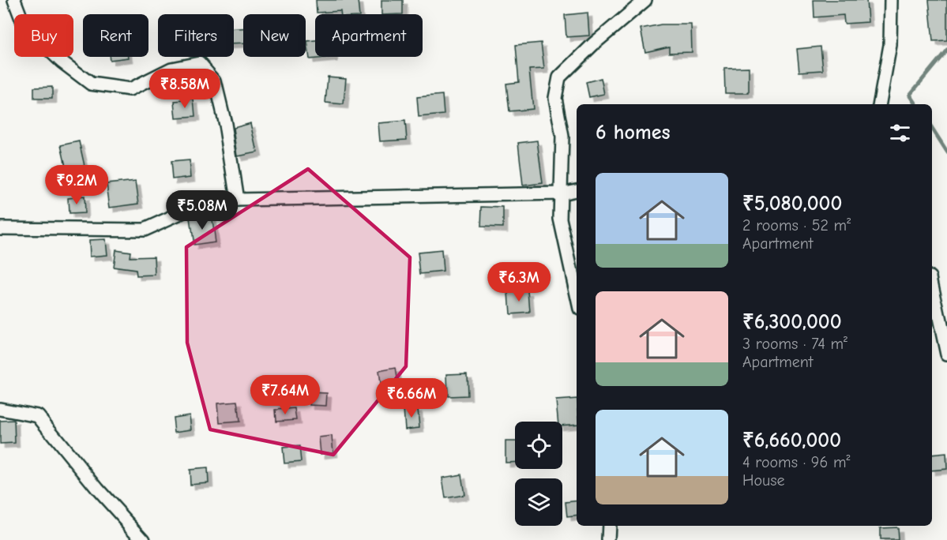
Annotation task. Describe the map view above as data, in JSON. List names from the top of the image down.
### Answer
{
  "page": {
    "chip": [
      "Buy",
      "Rent",
      "Filters",
      "New",
      "Apartment"
    ],
    "price": [
      "₹8.58M",
      "₹9.2M",
      "₹5.08M",
      "₹6.3M",
      "₹7.64M",
      "₹6.66M"
    ],
    "heading": "6 homes",
    "list": [
      {
        "name": "₹5,080,000",
        "note": "2 rooms · 52 m² · Apartment"
      },
      {
        "name": "₹6,300,000",
        "note": "3 rooms · 74 m² · Apartment"
      },
      {
        "name": "₹6,660,000",
        "note": "4 rooms · 96 m² · House"
      }
    ]
  }
}
